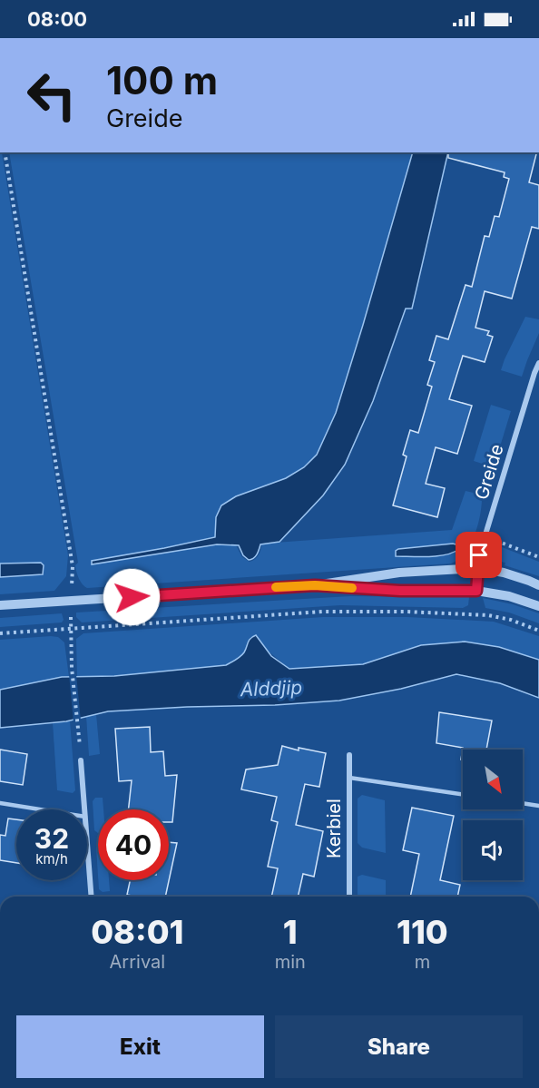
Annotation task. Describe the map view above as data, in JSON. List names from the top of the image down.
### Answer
{
  "streets": {
    "street": ["Greide", "Kerbiel"]
  },
  "water": ["Alddjip"],
  "north": "bottom right",
  "page": {
    "status": "08:00",
    "turn": ["100 m", "Greide"],
    "speed": "32 km/h",
    "limit": "40",
    "eta": [
      "08:01",
      "Arrival",
      "1",
      "min",
      "110",
      "m"
    ],
    "buttons": ["Exit", "Share"]
  }
}
